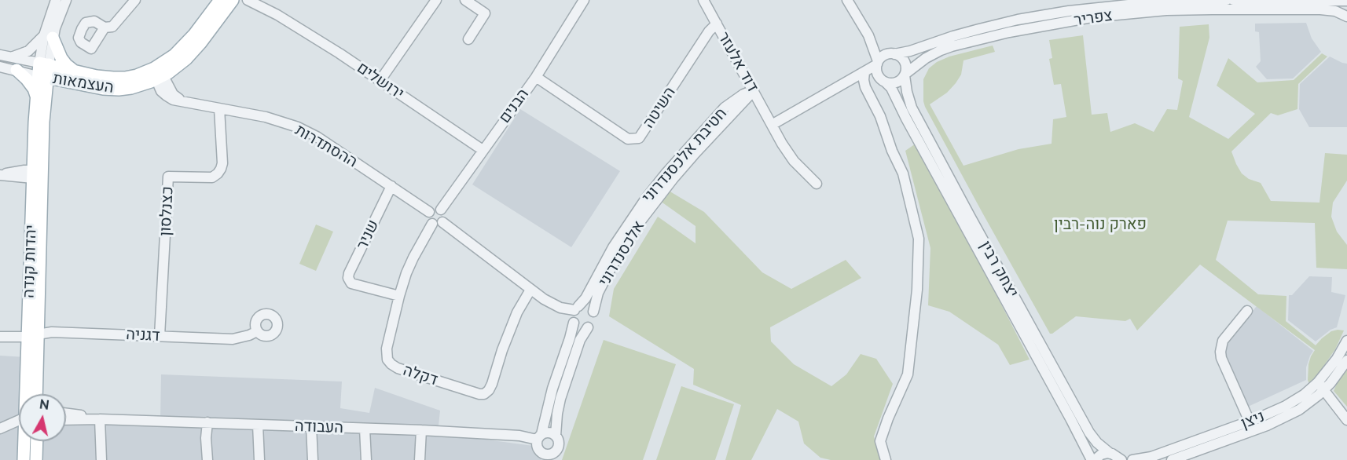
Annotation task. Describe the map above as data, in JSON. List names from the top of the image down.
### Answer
{
  "streets": {
    "main road": ["העצמאות", "יהדות קנדה"],
    "street": [
      "צפריר",
      "דוד אלעזר",
      "ירושלים",
      "הבנים",
      "השיטה",
      "ההסתדרות",
      "חטיבת אלכסנדרוני",
      "כצנלסון",
      "שניר",
      "אלכסנדרוני",
      "יצחק רבין",
      "דגניה",
      "דקלה",
      "ניצן",
      "העבודה"
    ]
  },
  "crossings": [
    ["צפריר", "יצחק רבין"],
    ["דוד אלעזר", "השיטה"],
    ["דוד אלעזר", "חטיבת אלכסנדרוני"],
    ["ירושלים", "הבנים"],
    ["העצמאות", "ההסתדרות"],
    ["העצמאות", "יהדות קנדה"],
    ["הבנים", "השיטה"],
    ["הבנים", "ההסתדרות"],
    ["הבנים", "דקלה"],
    ["ההסתדרות", "כצנלסון"],
    ["ההסתדרות", "שניר"],
    ["ההסתדרות", "דקלה"],
    ["חטיבת אלכסנדרוני", "אלכסנדרוני"],
    ["חטיבת אלכסנדרוני", "העבודה"],
    ["כצנלסון", "דגניה"],
    ["שניר", "דקלה"],
    ["יהדות קנדה", "דגניה"],
    ["יצחק רבין", "ניצן"]
  ],
  "parks": ["פארק נוה-רבין"],
  "north": "top"
}
